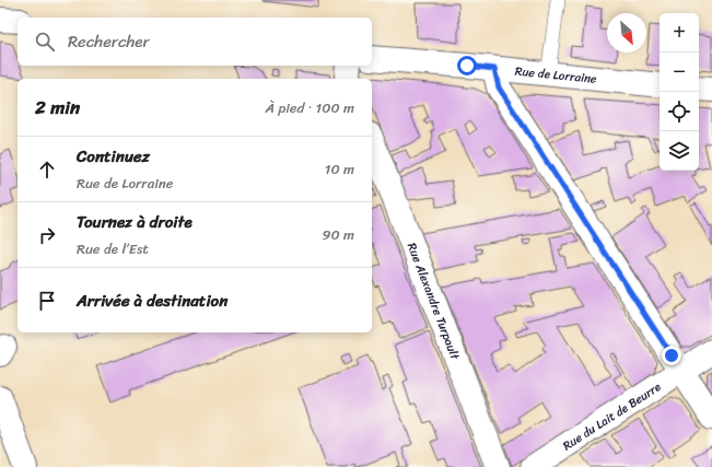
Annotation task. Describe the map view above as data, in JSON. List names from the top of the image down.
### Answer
{
  "streets": {
    "street": ["Rue de Lorraine", "Rue Alexandre Turpault", "Rue du Lait de Beurre"]
  },
  "north": "bottom right",
  "page": {
    "map_buttons": ["+", "−"],
    "search": "Rechercher",
    "heading": ["2 min", "À pied · 100 m"],
    "list": [
      ["Continuez", "Rue de Lorraine", "10 m"],
      ["Tournez à droite", "Rue de l’Est", "90 m"],
      "Arrivée à destination"
    ]
  }
}
